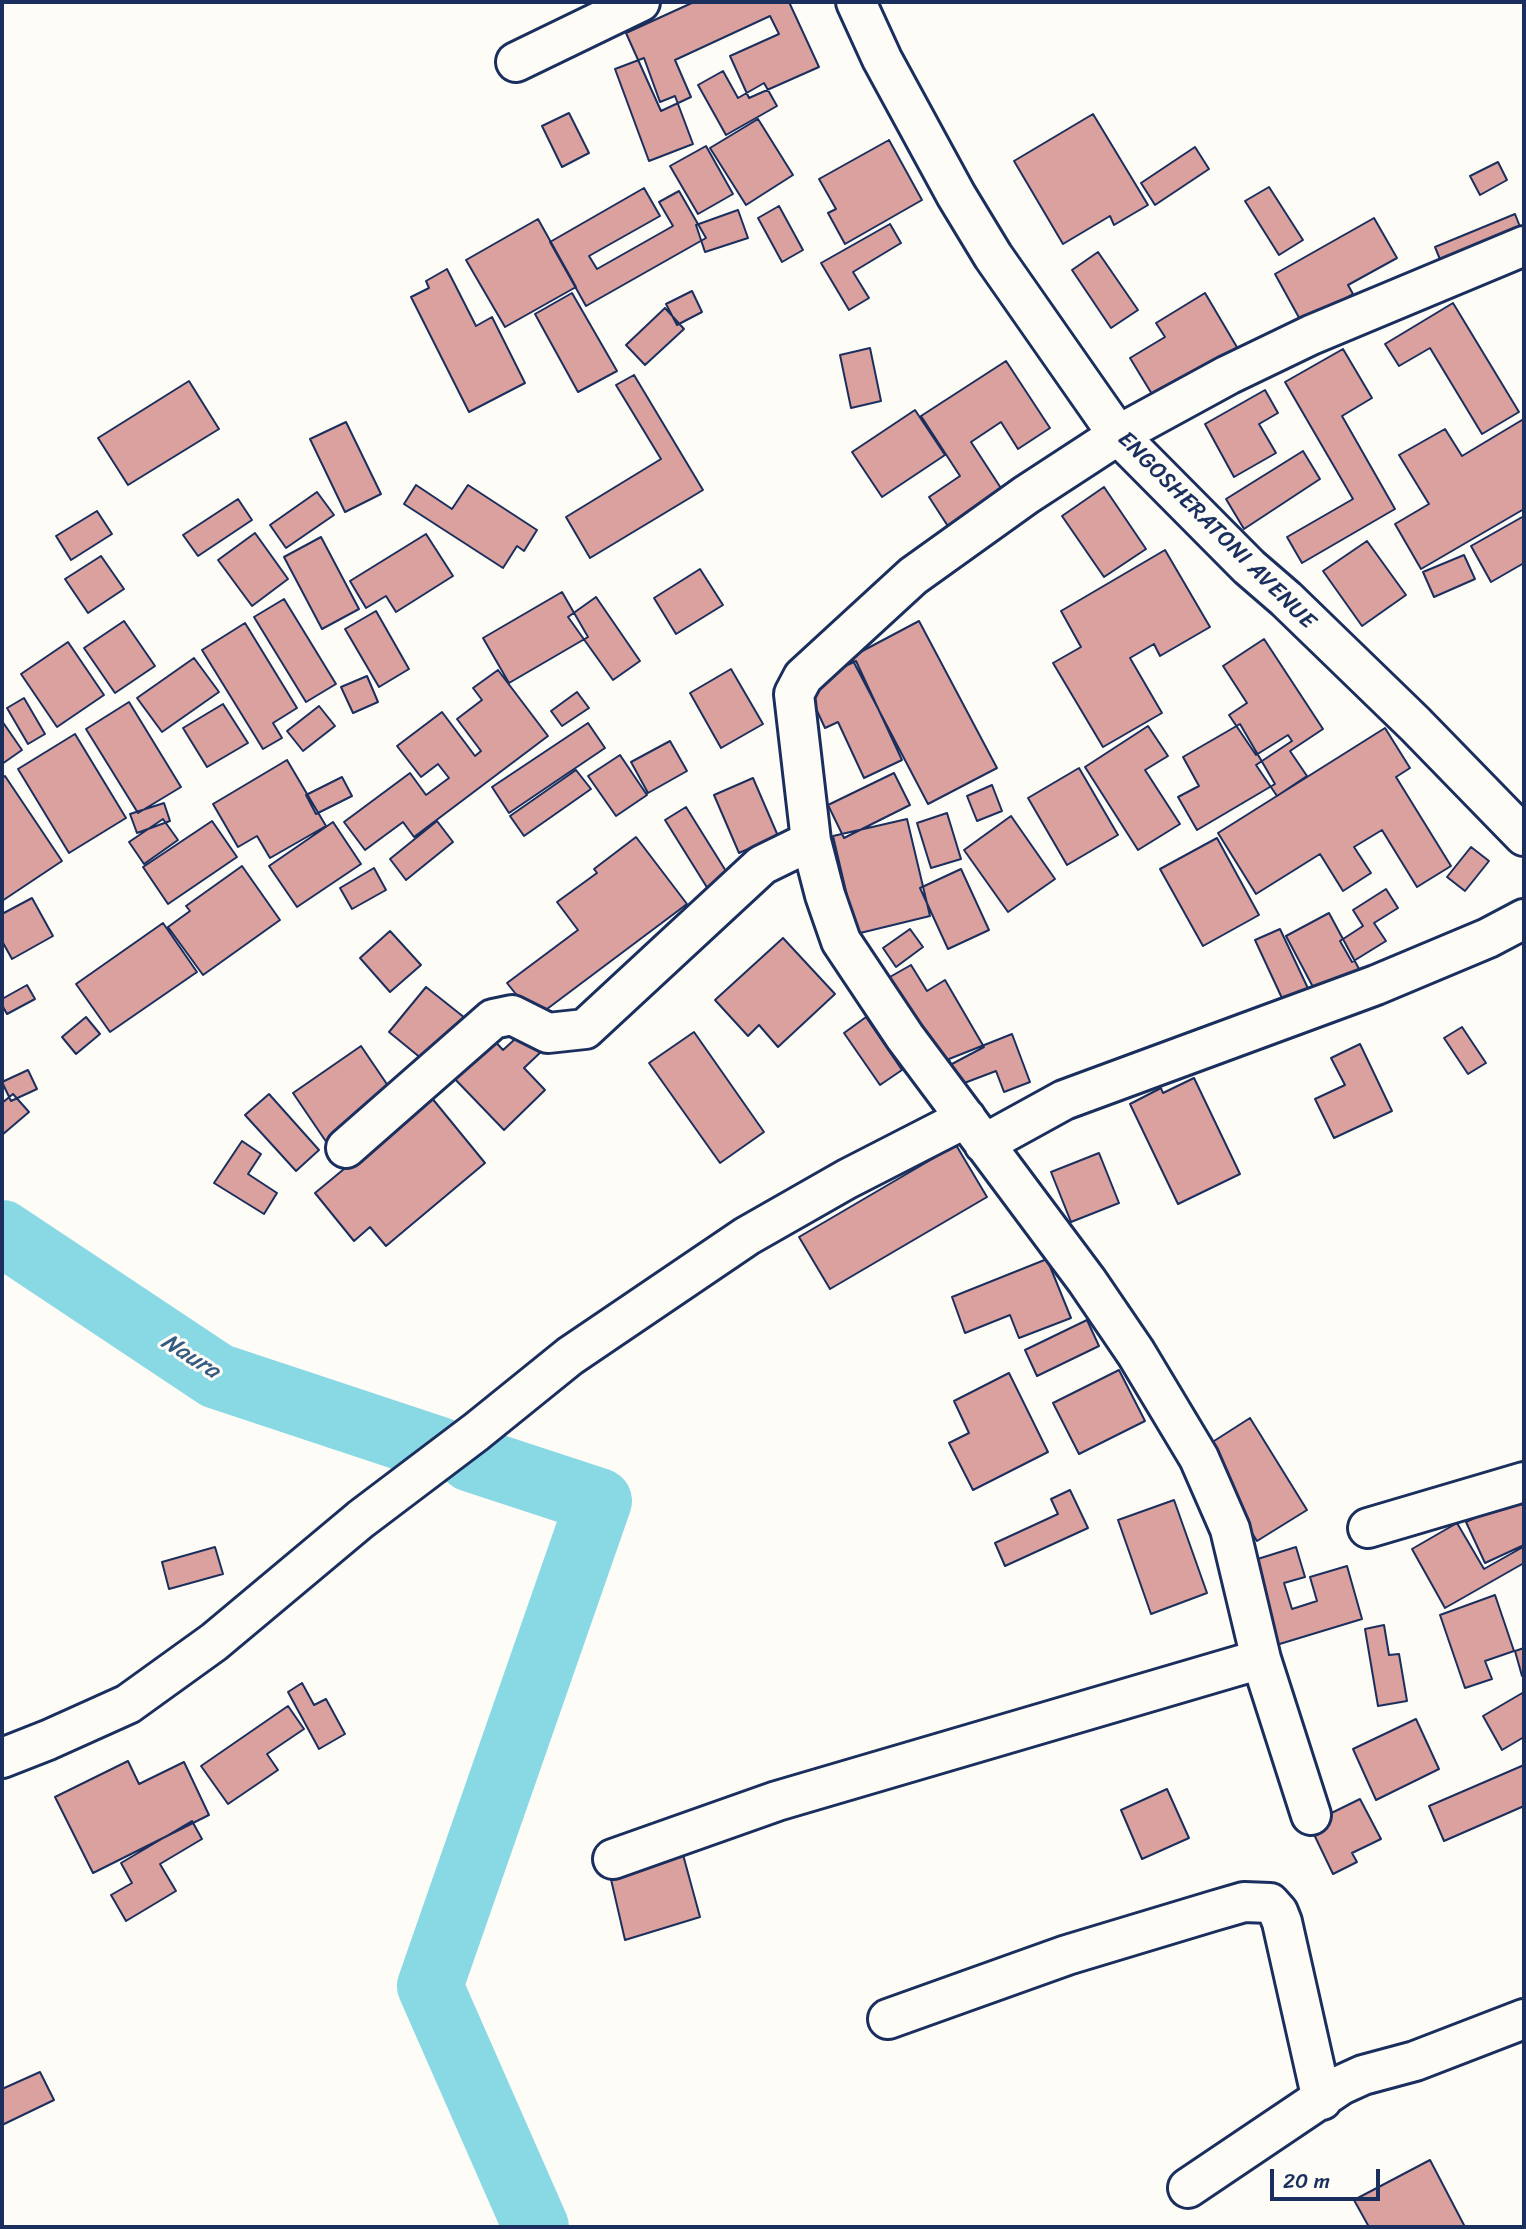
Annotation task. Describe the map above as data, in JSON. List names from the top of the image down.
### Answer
{
  "streets": {
    "street": ["ENGOSHERATONI AVENUE"]
  },
  "water": ["Naura"],
  "scale_bar": "20 m"
}
